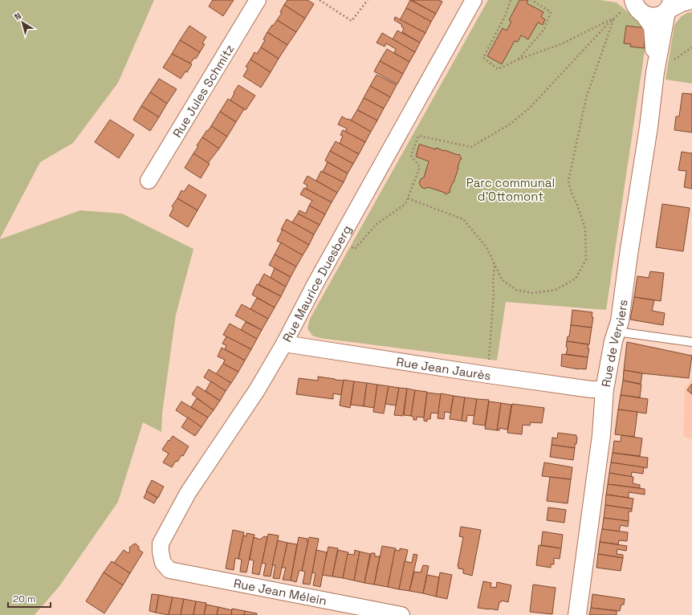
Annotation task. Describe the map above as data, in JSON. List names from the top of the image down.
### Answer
{
  "streets": {
    "street": [
      "Rue Jules Schmitz",
      "Rue Maurice Duesberg",
      "Rue de Verviers",
      "Rue Jean Jaurès",
      "Rue Jean Mélein"
    ]
  },
  "crossings": [
    ["Rue Maurice Duesberg", "Rue Jean Jaurès"],
    ["Rue Maurice Duesberg", "Rue Jean Mélein"],
    ["Rue de Verviers", "Rue Jean Jaurès"]
  ],
  "parks": ["Parc communal d'Ottomont"],
  "scale_bar": "20 m",
  "north": "top left"
}
